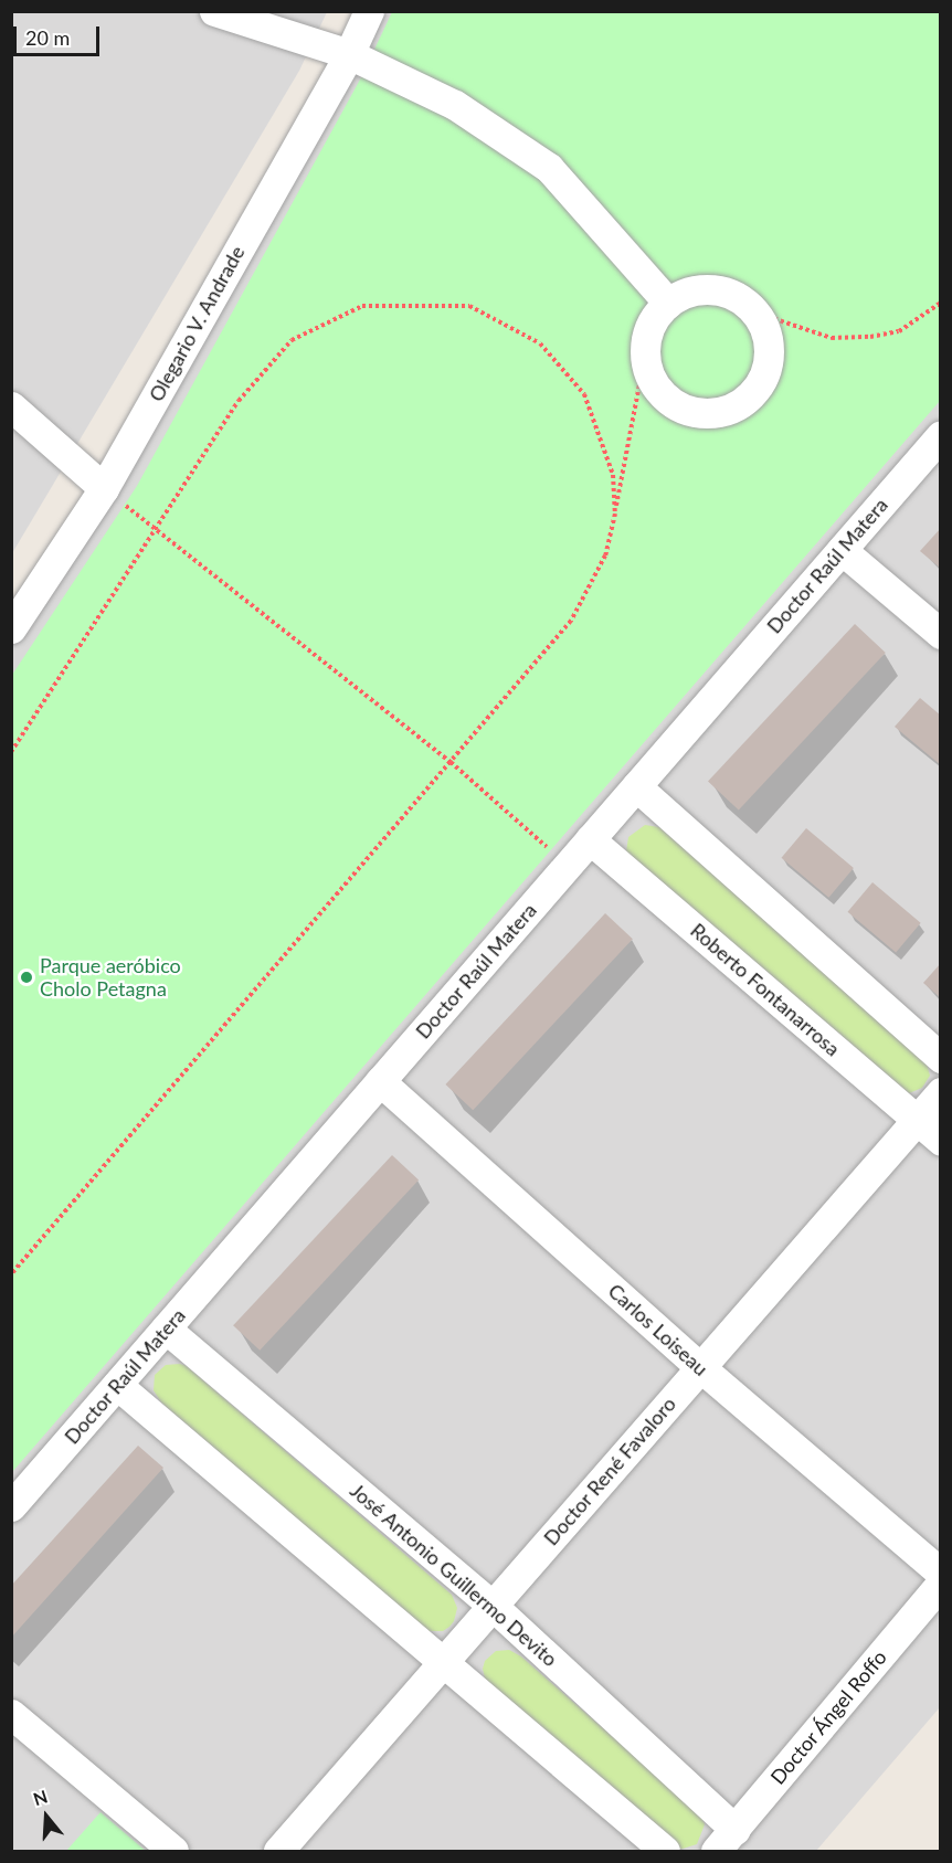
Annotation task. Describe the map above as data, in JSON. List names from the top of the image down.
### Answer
{
  "streets": {
    "street": [
      "Olegario V. Andrade",
      "Doctor Raúl Matera",
      "Roberto Fontanarrosa",
      "Carlos Loiseau",
      "Doctor René Favaloro",
      "José Antonio Guillermo Devito",
      "Doctor Ángel Roffo"
    ]
  },
  "crossings": [
    ["Doctor Raúl Matera", "Roberto Fontanarrosa"],
    ["Doctor Raúl Matera", "Carlos Loiseau"],
    ["Doctor Raúl Matera", "José Antonio Guillermo Devito"],
    ["Roberto Fontanarrosa", "Doctor René Favaloro"],
    ["Carlos Loiseau", "Doctor René Favaloro"],
    ["Doctor René Favaloro", "José Antonio Guillermo Devito"],
    ["José Antonio Guillermo Devito", "Doctor Ángel Roffo"]
  ],
  "places": ["Parque aeróbico Cholo Petagna"],
  "scale_bar": "20 m",
  "north": "top"
}
